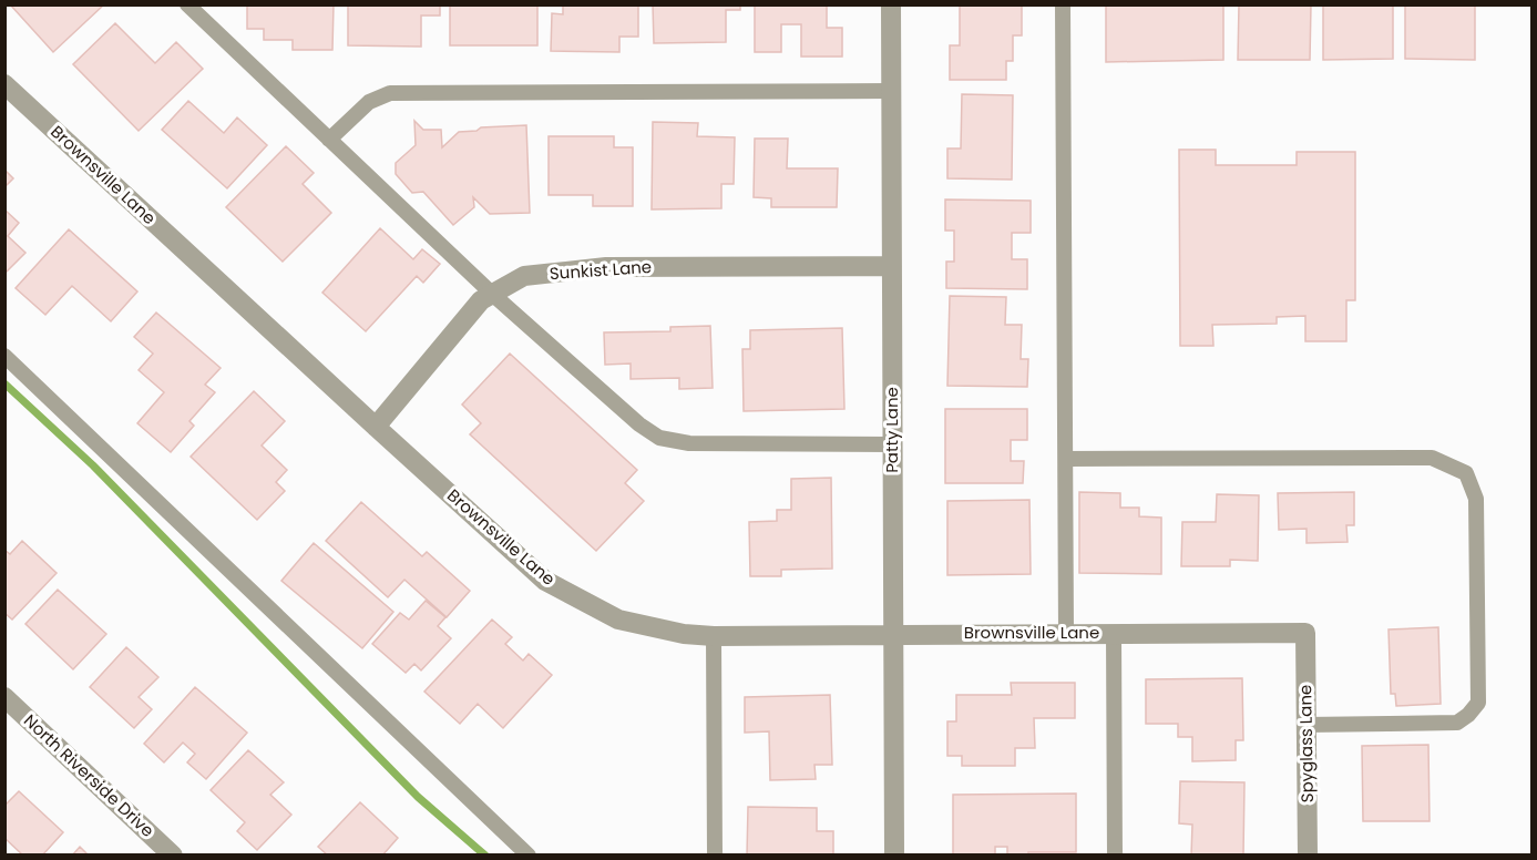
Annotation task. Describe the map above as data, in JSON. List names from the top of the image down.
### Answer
{
  "streets": {
    "street": [
      "Brownsville Lane",
      "Sunkist Lane",
      "Patty Lane",
      "Spyglass Lane",
      "North Riverside Drive"
    ]
  },
  "crossings": [
    ["Brownsville Lane", "Sunkist Lane"],
    ["Brownsville Lane", "Patty Lane"],
    ["Brownsville Lane", "Spyglass Lane"],
    ["Sunkist Lane", "Patty Lane"]
  ]
}
